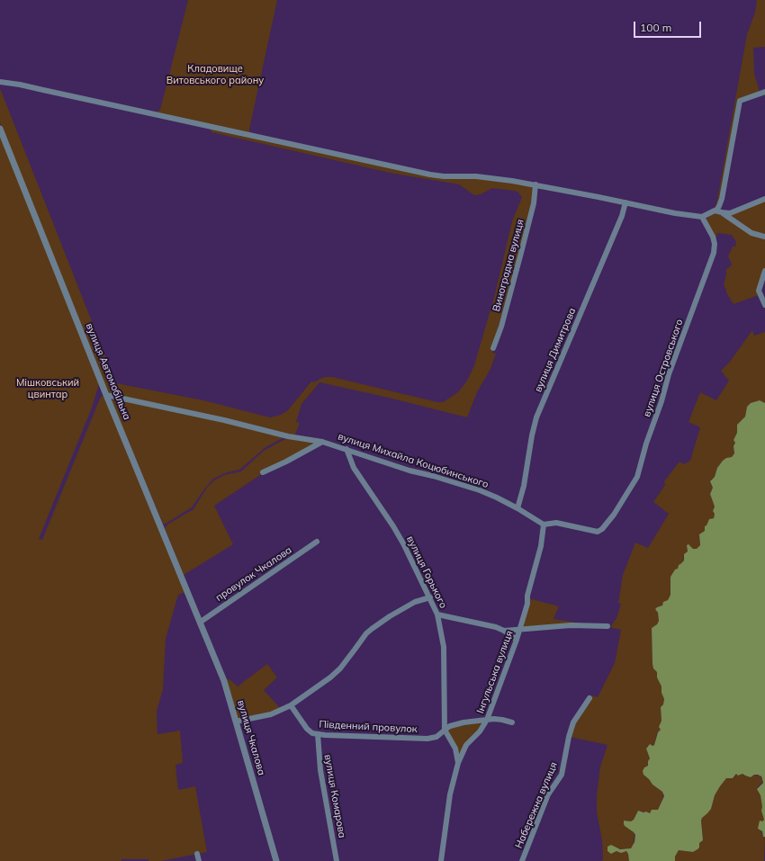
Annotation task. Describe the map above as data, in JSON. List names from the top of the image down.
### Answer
{
  "streets": {
    "street": [
      "Виноградна вулиця",
      "вулиця Димитрова",
      "вулиця Островського",
      "вулиця Автомобільна",
      "вулиця Михайла Коцюбинського",
      "вулиця Горького",
      "провулок Чкалова",
      "Інгульська вулиця",
      "Південний провулок",
      "вулиця Чкалова",
      "вулиця Комарова",
      "Набережна вулиця"
    ]
  },
  "crossings": [
    ["вулиця Димитрова", "вулиця Михайла Коцюбинського"],
    ["вулиця Островського", "вулиця Михайла Коцюбинського"],
    ["вулиця Островського", "Інгульська вулиця"],
    ["вулиця Автомобільна", "вулиця Михайла Коцюбинського"],
    ["вулиця Автомобільна", "провулок Чкалова"],
    ["вулиця Автомобільна", "вулиця Чкалова"],
    ["вулиця Михайла Коцюбинського", "вулиця Горького"],
    ["вулиця Михайла Коцюбинського", "Інгульська вулиця"],
    ["провулок Чкалова", "вулиця Чкалова"],
    ["Південний провулок", "вулиця Комарова"]
  ],
  "parks": ["Кладовище Витовського району", "Мішковський цвинтар"],
  "scale_bar": "100 m"
}
